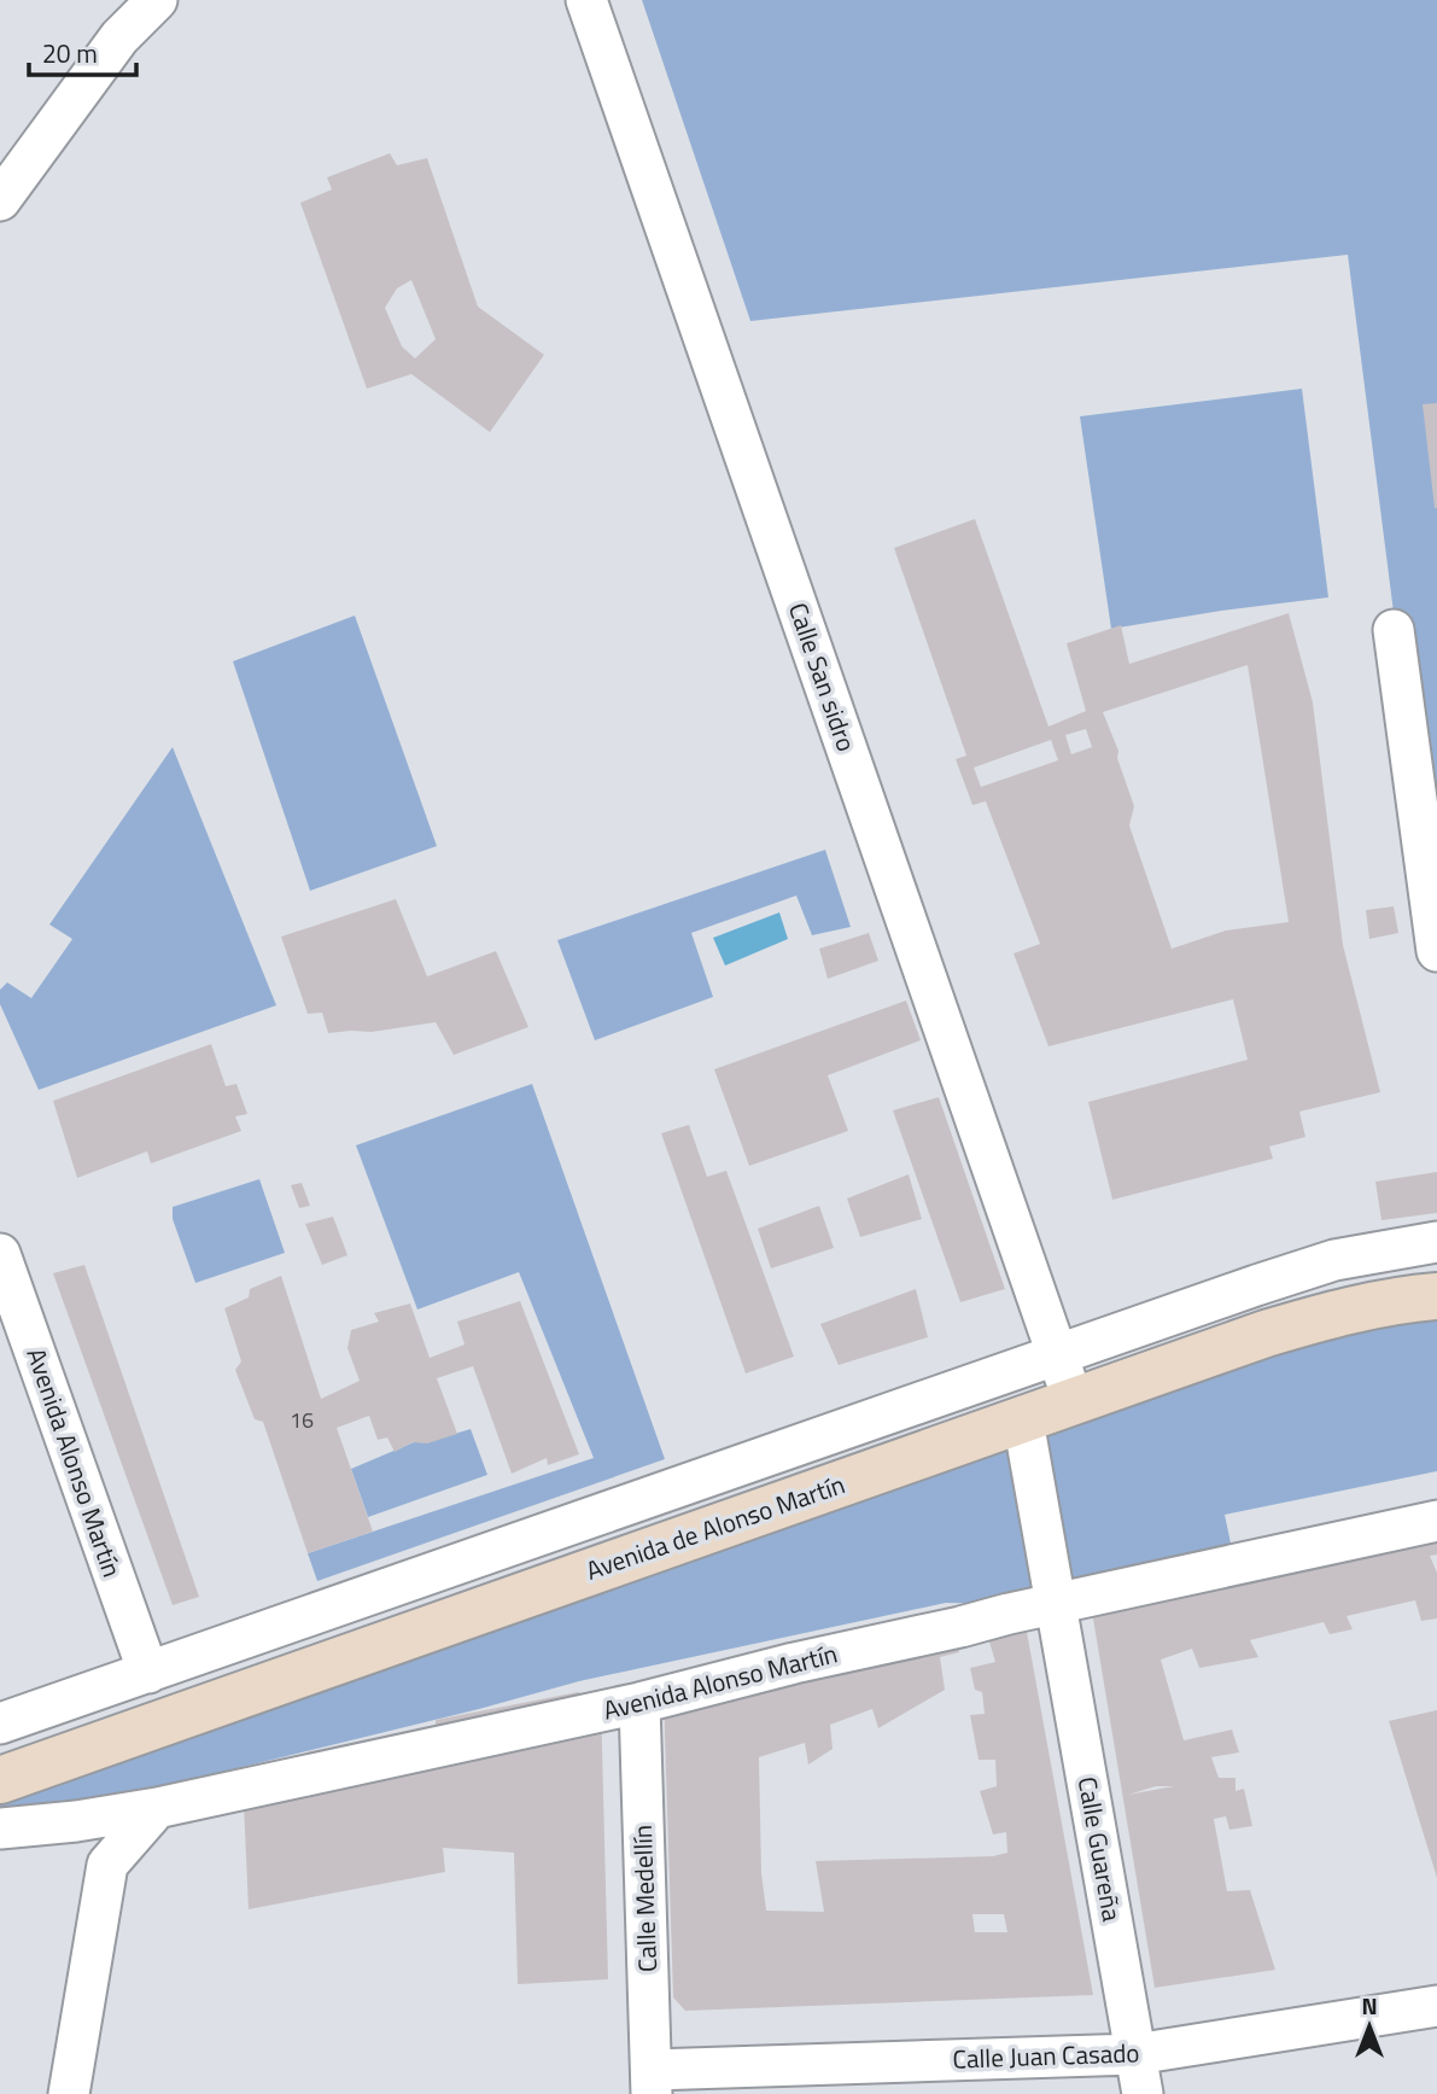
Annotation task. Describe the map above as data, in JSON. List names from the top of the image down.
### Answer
{
  "streets": {
    "main road": ["Avenida de Alonso Martín"],
    "street": [
      "Calle San sidro",
      "Avenida Alonso Martín",
      "Calle Guareña",
      "Calle Medellín",
      "Calle Juan Casado"
    ]
  },
  "crossings": [
    ["Calle San sidro", "Avenida de Alonso Martín"],
    ["Avenida Alonso Martín", "Avenida de Alonso Martín"],
    ["Avenida Alonso Martín", "Calle Guareña"],
    ["Avenida Alonso Martín", "Calle Medellín"],
    ["Avenida de Alonso Martín", "Calle Guareña"],
    ["Calle Guareña", "Calle Juan Casado"],
    ["Calle Medellín", "Calle Juan Casado"]
  ],
  "house_numbers": ["16"],
  "scale_bar": "20 m",
  "north": "top"
}
